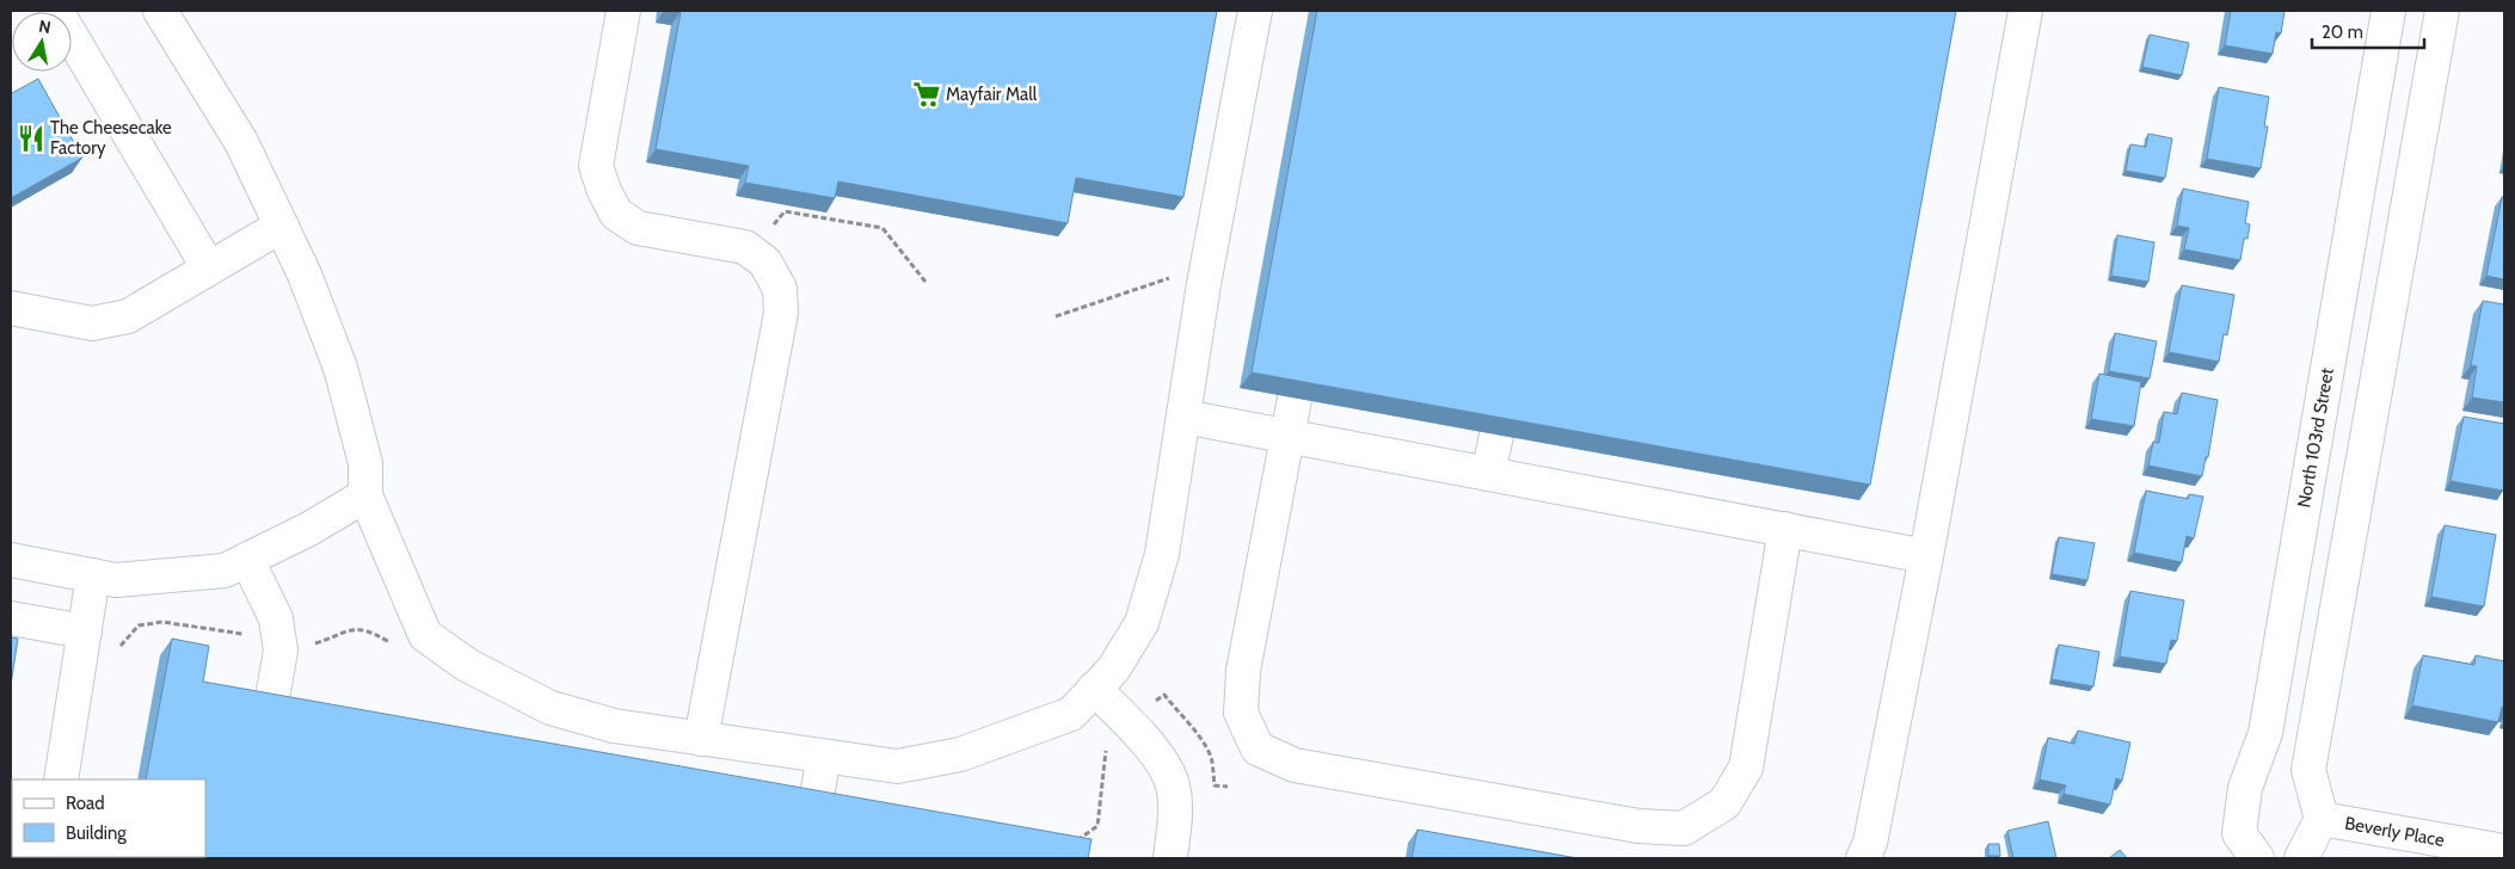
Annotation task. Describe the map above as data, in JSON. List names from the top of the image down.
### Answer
{
  "streets": {
    "street": ["North 103rd Street", "Beverly Place"]
  },
  "places": {
    "supermarket": ["Mayfair Mall"],
    "restaurant": ["The Cheesecake Factory"]
  },
  "legend": ["Road", "Building"],
  "scale_bar": "20 m",
  "north": "top"
}
